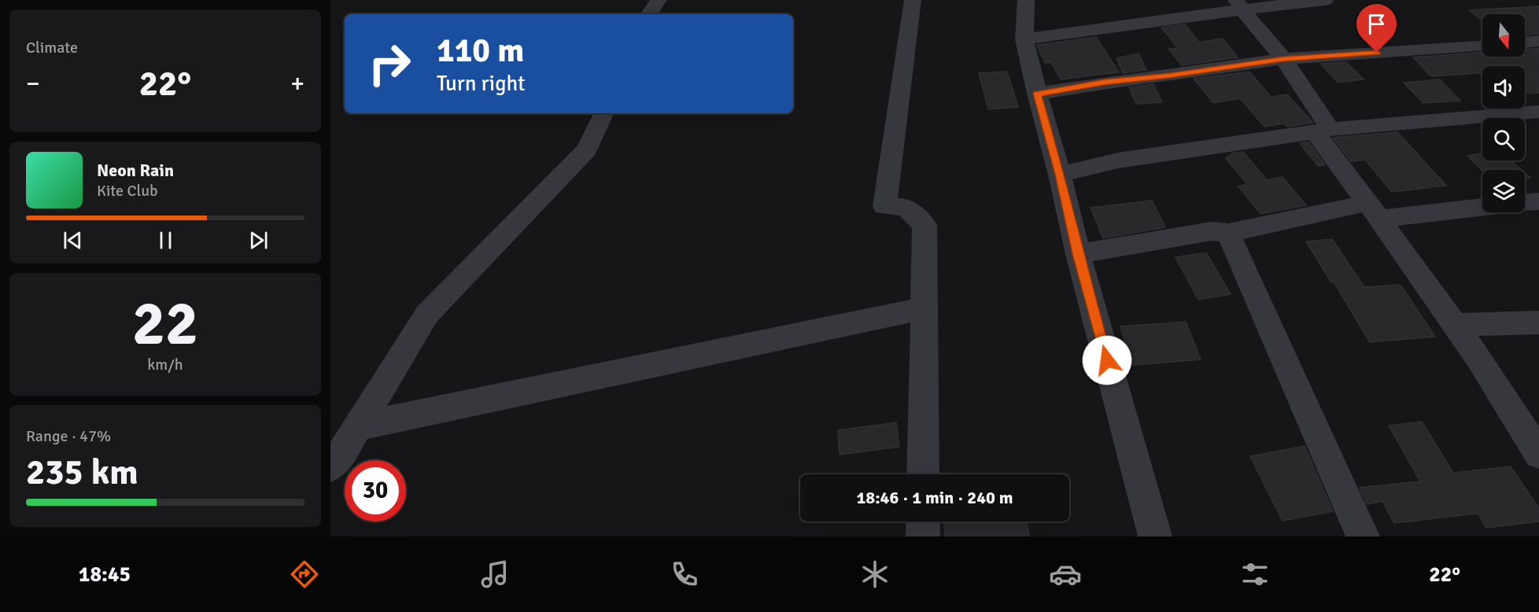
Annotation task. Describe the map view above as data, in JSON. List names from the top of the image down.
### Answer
{
  "north": "bottom",
  "page": {
    "tile": [
      "Climate",
      ["22", "km/h"],
      ["Range · 47%", "235 km"]
    ],
    "turn": ["110 m", "Turn right"],
    "heat": ["−", "22°", "+"],
    "song": ["Neon Rain", "Kite Club"],
    "limit": "30",
    "trip": "18:46 · 1 min · 240 m",
    "tabs": ["18:45", "22°"]
  }
}
